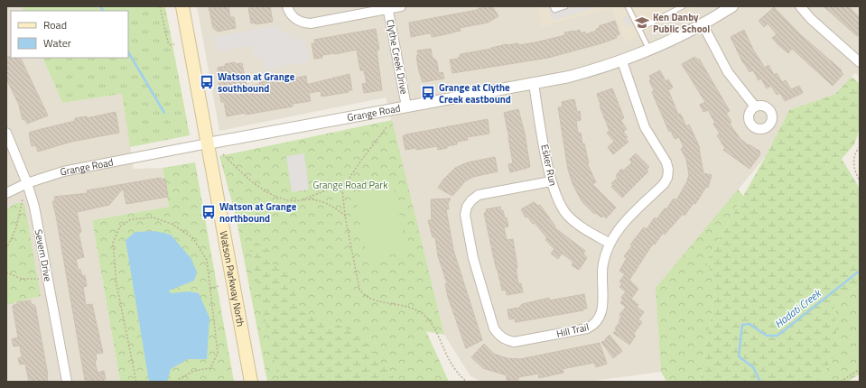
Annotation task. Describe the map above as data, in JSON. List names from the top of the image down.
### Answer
{
  "streets": {
    "main road": ["Watson Parkway North"],
    "street": [
      "Clythe Creek Drive",
      "Grange Road",
      "Esker Run",
      "Severn Drive",
      "Hill Trail"
    ]
  },
  "crossings": [
    ["Clythe Creek Drive", "Grange Road"],
    ["Grange Road", "Esker Run"],
    ["Grange Road", "Severn Drive"],
    ["Grange Road", "Watson Parkway North"],
    ["Grange Road", "Hill Trail"],
    ["Esker Run", "Hill Trail"]
  ],
  "water": ["Hadati Creek"],
  "parks": ["Grange Road Park"],
  "places": {
    "school or university": ["Ken Danby Public School"],
    "bus stop": ["Watson at Grange southbound", "Grange at Clythe Creek eastbound", "Watson at Grange northbound"]
  },
  "legend": ["Road", "Water"]
}
